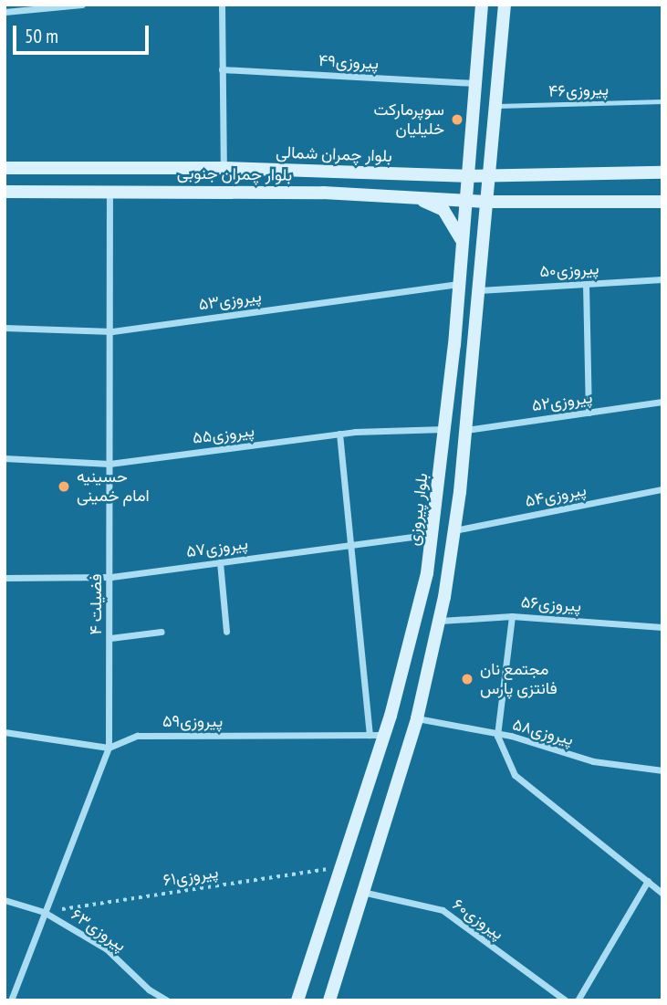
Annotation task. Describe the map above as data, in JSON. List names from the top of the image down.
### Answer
{
  "streets": {
    "street": [
      "پیروزی۴۹",
      "بلوار چمران شمالی",
      "بلوار چمران جنوبی",
      "پیروزی۵۰",
      "پیروزی۵۳",
      "پیروزی۵۲",
      "پیروزی۵۵",
      "پیروزی۵۴",
      "بلوار پیروزی",
      "پیروزی۵۷",
      "فضیلت ۴",
      "پیروزی۵۶",
      "پیروزی۵۹",
      "پیروزی۵۸",
      "پیروزی۶۰",
      "پیروزی۶۳"
    ],
    "lane": ["پیروزی۴۶"],
    "path": ["پیروزی۶۱"]
  },
  "crossings": [
    ["پیروزی۴۹", "بلوار پیروزی"],
    ["بلوار چمران شمالی", "بلوار پیروزی"],
    ["بلوار چمران جنوبی", "بلوار پیروزی"],
    ["بلوار چمران جنوبی", "فضیلت ۴"],
    ["پیروزی۵۳", "بلوار پیروزی"],
    ["پیروزی۵۳", "فضیلت ۴"],
    ["پیروزی۵۵", "بلوار پیروزی"],
    ["پیروزی۵۵", "فضیلت ۴"],
    ["بلوار پیروزی", "پیروزی۵۷"],
    ["بلوار پیروزی", "پیروزی۵۹"],
    ["بلوار پیروزی", "پیروزی۶۱"],
    ["پیروزی۵۷", "فضیلت ۴"],
    ["فضیلت ۴", "پیروزی۵۹"],
    ["فضیلت ۴", "پیروزی۶۱"],
    ["فضیلت ۴", "پیروزی۶۳"],
    ["پیروزی۶۱", "پیروزی۶۳"]
  ],
  "places": ["سوپرمارکت خلیلیان", "حسینیه امام خمینی", "مجتمع نان فانتزی پارس"],
  "scale_bar": "50 m"
}
